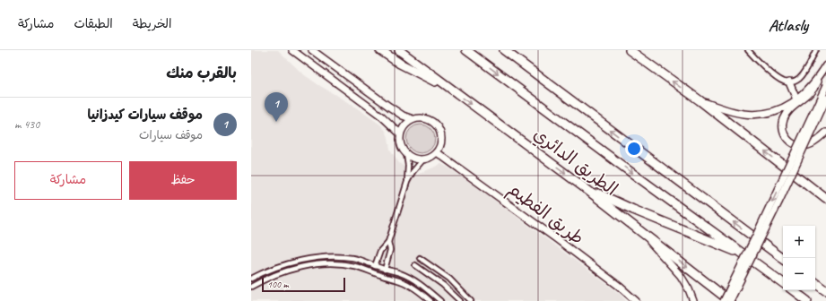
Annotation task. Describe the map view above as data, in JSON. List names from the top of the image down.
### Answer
{
  "streets": {
    "highway": ["الطريق الدائري"],
    "main road": ["طريق الفطيم"]
  },
  "scale_bar": "100 m",
  "page": {
    "header": "Atlasly",
    "nav": ["الخريطة", "الطبقات", "مشاركة"],
    "heading": "بالقرب منك",
    "pins": "1",
    "list": [
      {
        "mark": "1",
        "name": "موقف سيارات كيدزانيا",
        "note": "موقف سيارات",
        "value": "430 m"
      }
    ],
    "buttons": ["حفظ", "مشاركة"],
    "map_buttons": ["+", "−"],
    "scale": "100 m"
  }
}
